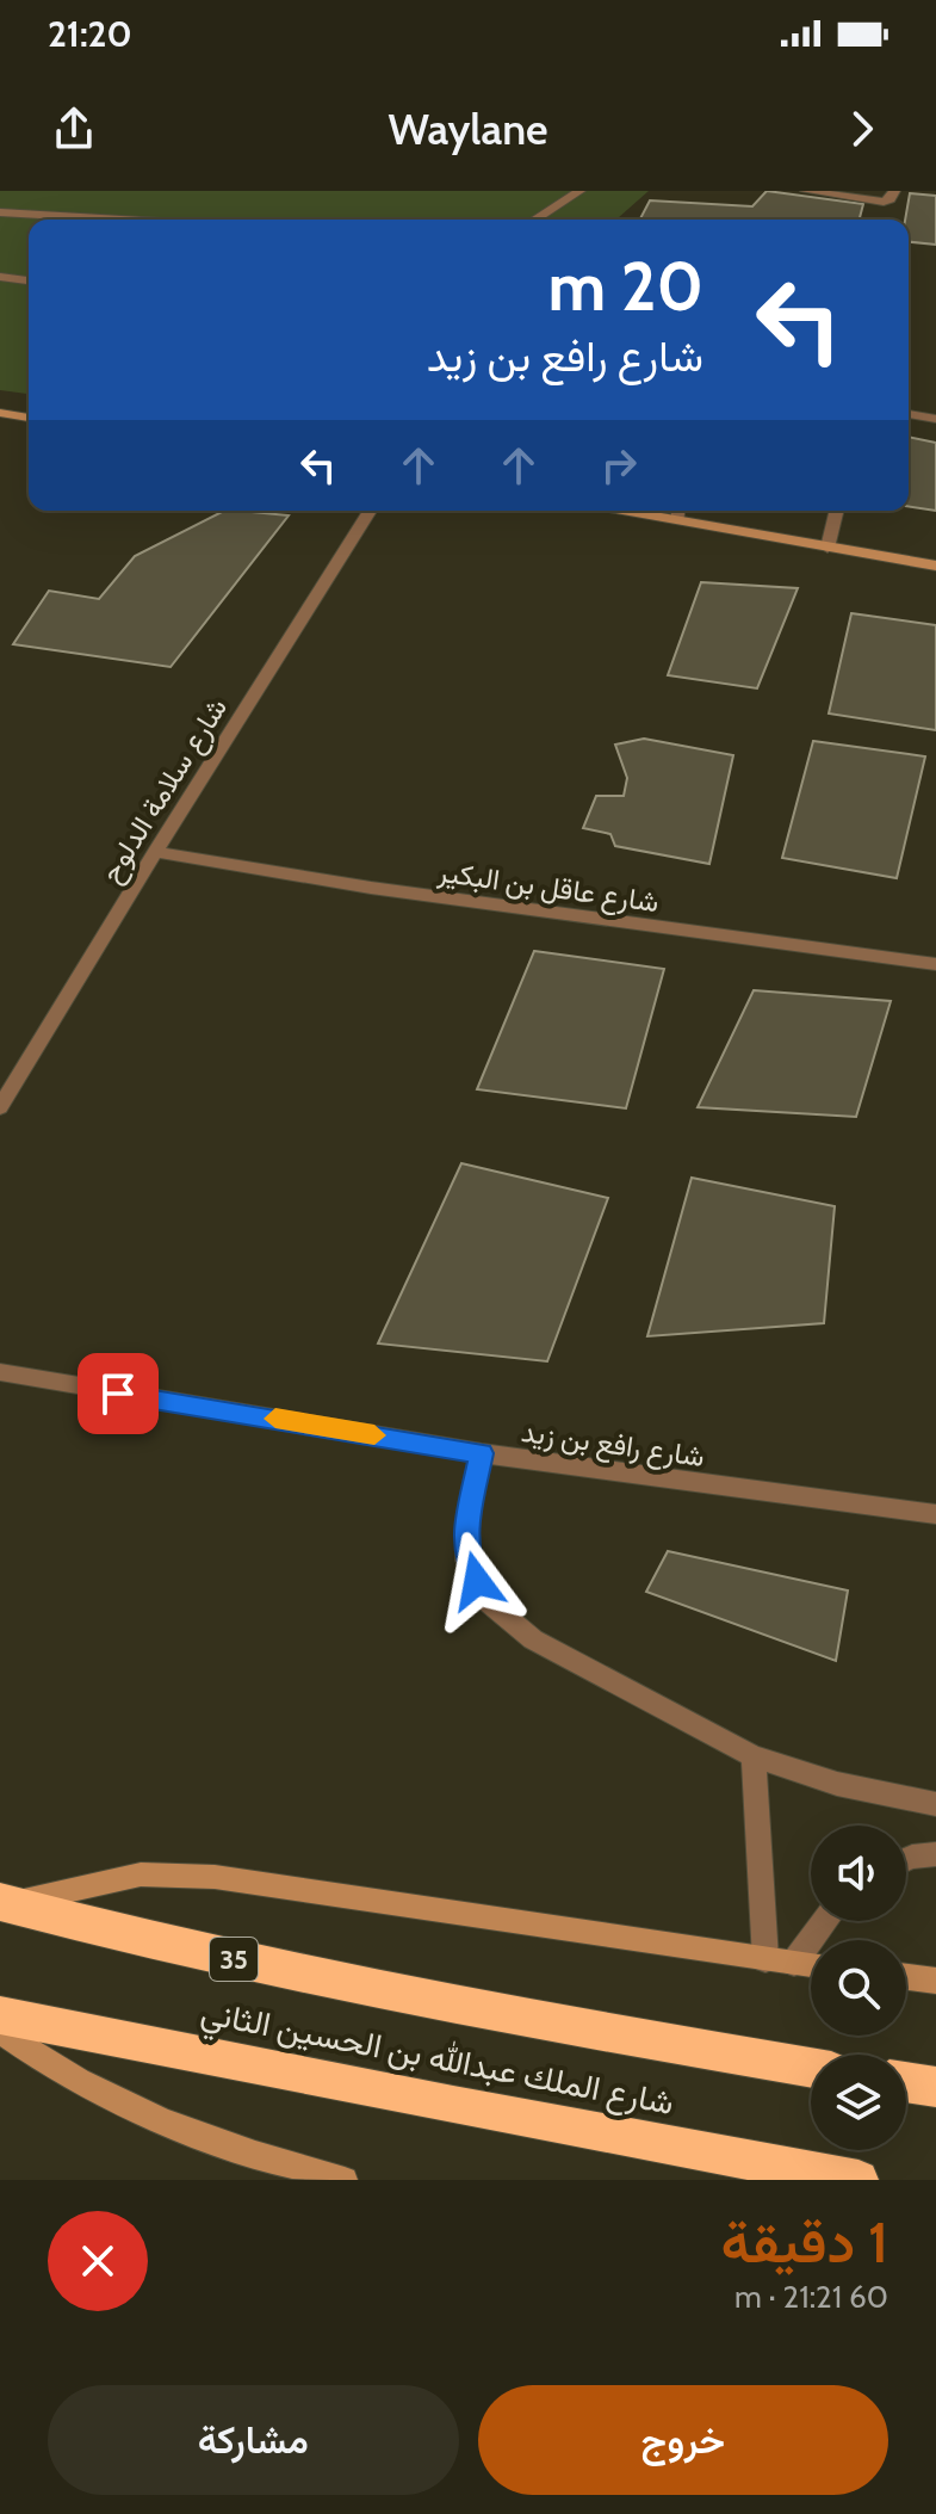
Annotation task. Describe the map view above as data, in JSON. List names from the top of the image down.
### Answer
{
  "streets": {
    "highway": ["35", "شارع الملك عبدالله بن الحسين الثاني"],
    "street": ["شارع سلامة الدلوح", "شارع عاقل بن البكير", "شارع رافع بن زيد"]
  },
  "crossings": [
    ["شارع سلامة الدلوح", "شارع عاقل بن البكير"]
  ],
  "page": {
    "status": "21:20",
    "header": "Waylane",
    "turn": ["20 m", "شارع رافع بن زيد"],
    "heading": ["1 دقيقة", "60 m · 21:21"],
    "buttons": ["خروج", "مشاركة"]
  }
}
